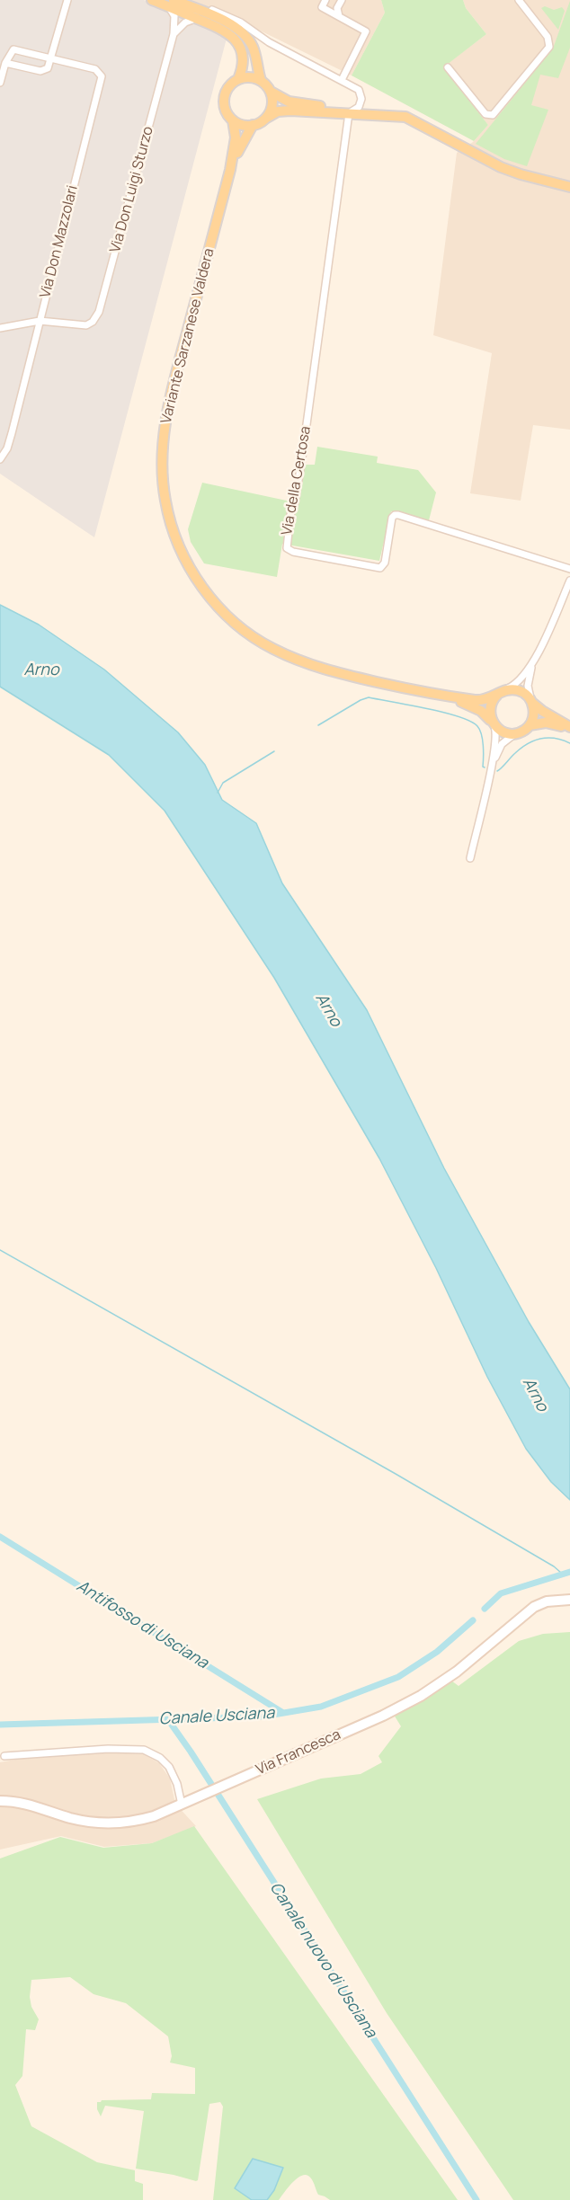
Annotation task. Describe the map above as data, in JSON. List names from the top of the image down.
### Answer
{
  "streets": {
    "main road": ["Variante Sarzanese Valdera", "Via Francesca"],
    "street": ["Via Don Luigi Sturzo", "Via Don Mazzolari", "Via della Certosa"]
  },
  "crossings": [
    ["Via Don Luigi Sturzo", "Via Don Mazzolari"]
  ],
  "water": [
    "Arno",
    "Antifosso di Usciana",
    "Canale Usciana",
    "Canale nuovo di Usciana"
  ]
}
